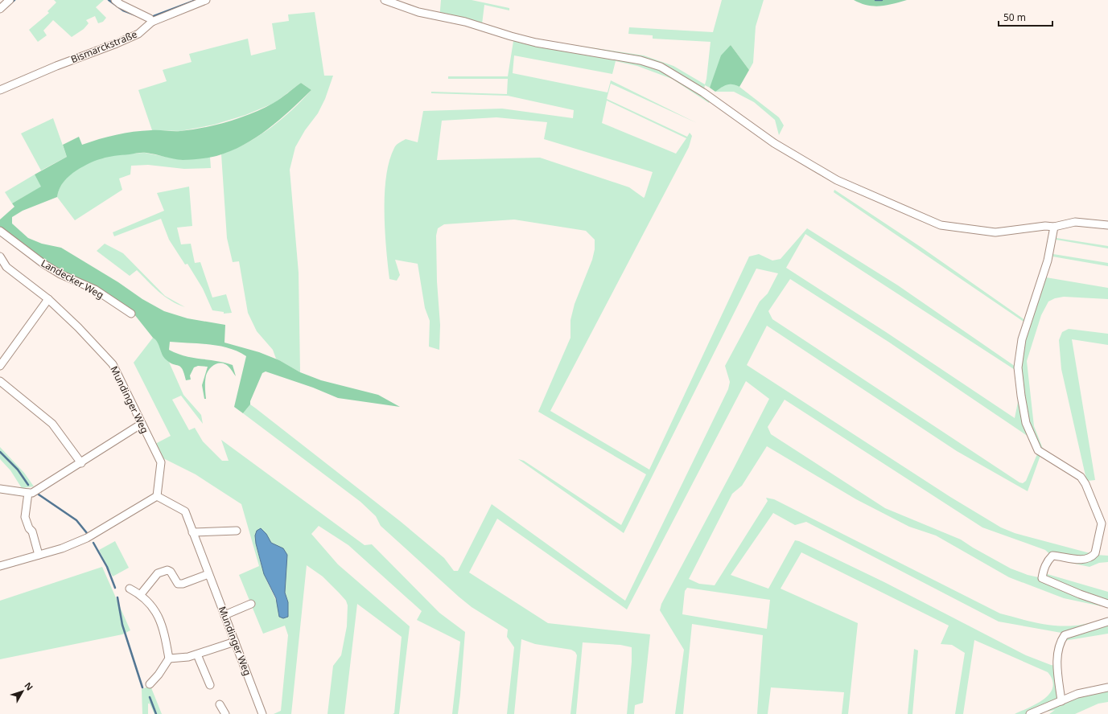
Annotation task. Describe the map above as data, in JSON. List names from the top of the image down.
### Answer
{
  "streets": {
    "street": ["Bismarckstraße", "Landecker Weg", "Mundinger Weg"]
  },
  "scale_bar": "50 m",
  "north": "top right"
}
